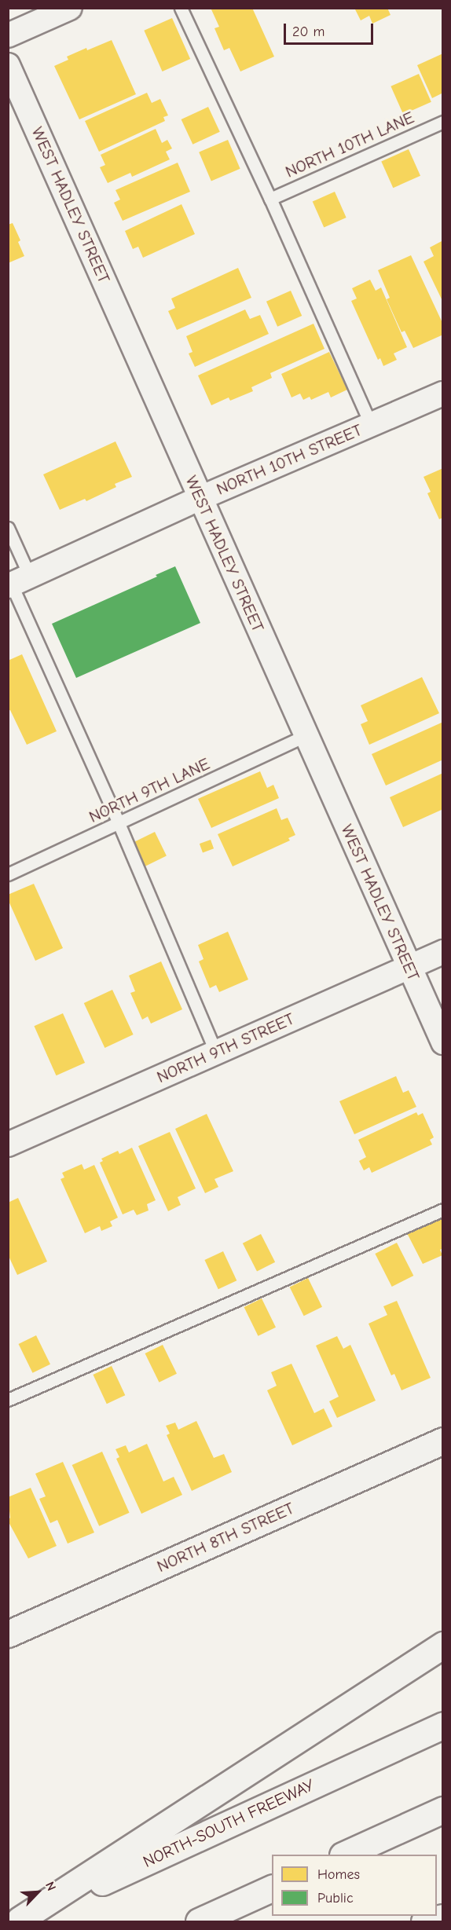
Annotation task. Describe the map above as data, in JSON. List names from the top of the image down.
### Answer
{
  "streets": {
    "main road": ["NORTH 8TH STREET", "NORTH-SOUTH FREEWAY"],
    "street": ["WEST HADLEY STREET", "NORTH 10TH STREET", "NORTH 9TH STREET"],
    "lane": ["NORTH 10TH LANE", "NORTH 9TH LANE"]
  },
  "crossings": [
    ["WEST HADLEY STREET", "NORTH 10TH STREET"],
    ["WEST HADLEY STREET", "NORTH 9TH LANE"],
    ["WEST HADLEY STREET", "NORTH 9TH STREET"]
  ],
  "legend": ["Homes", "Public"],
  "scale_bar": "20 m",
  "north": "top right"
}
